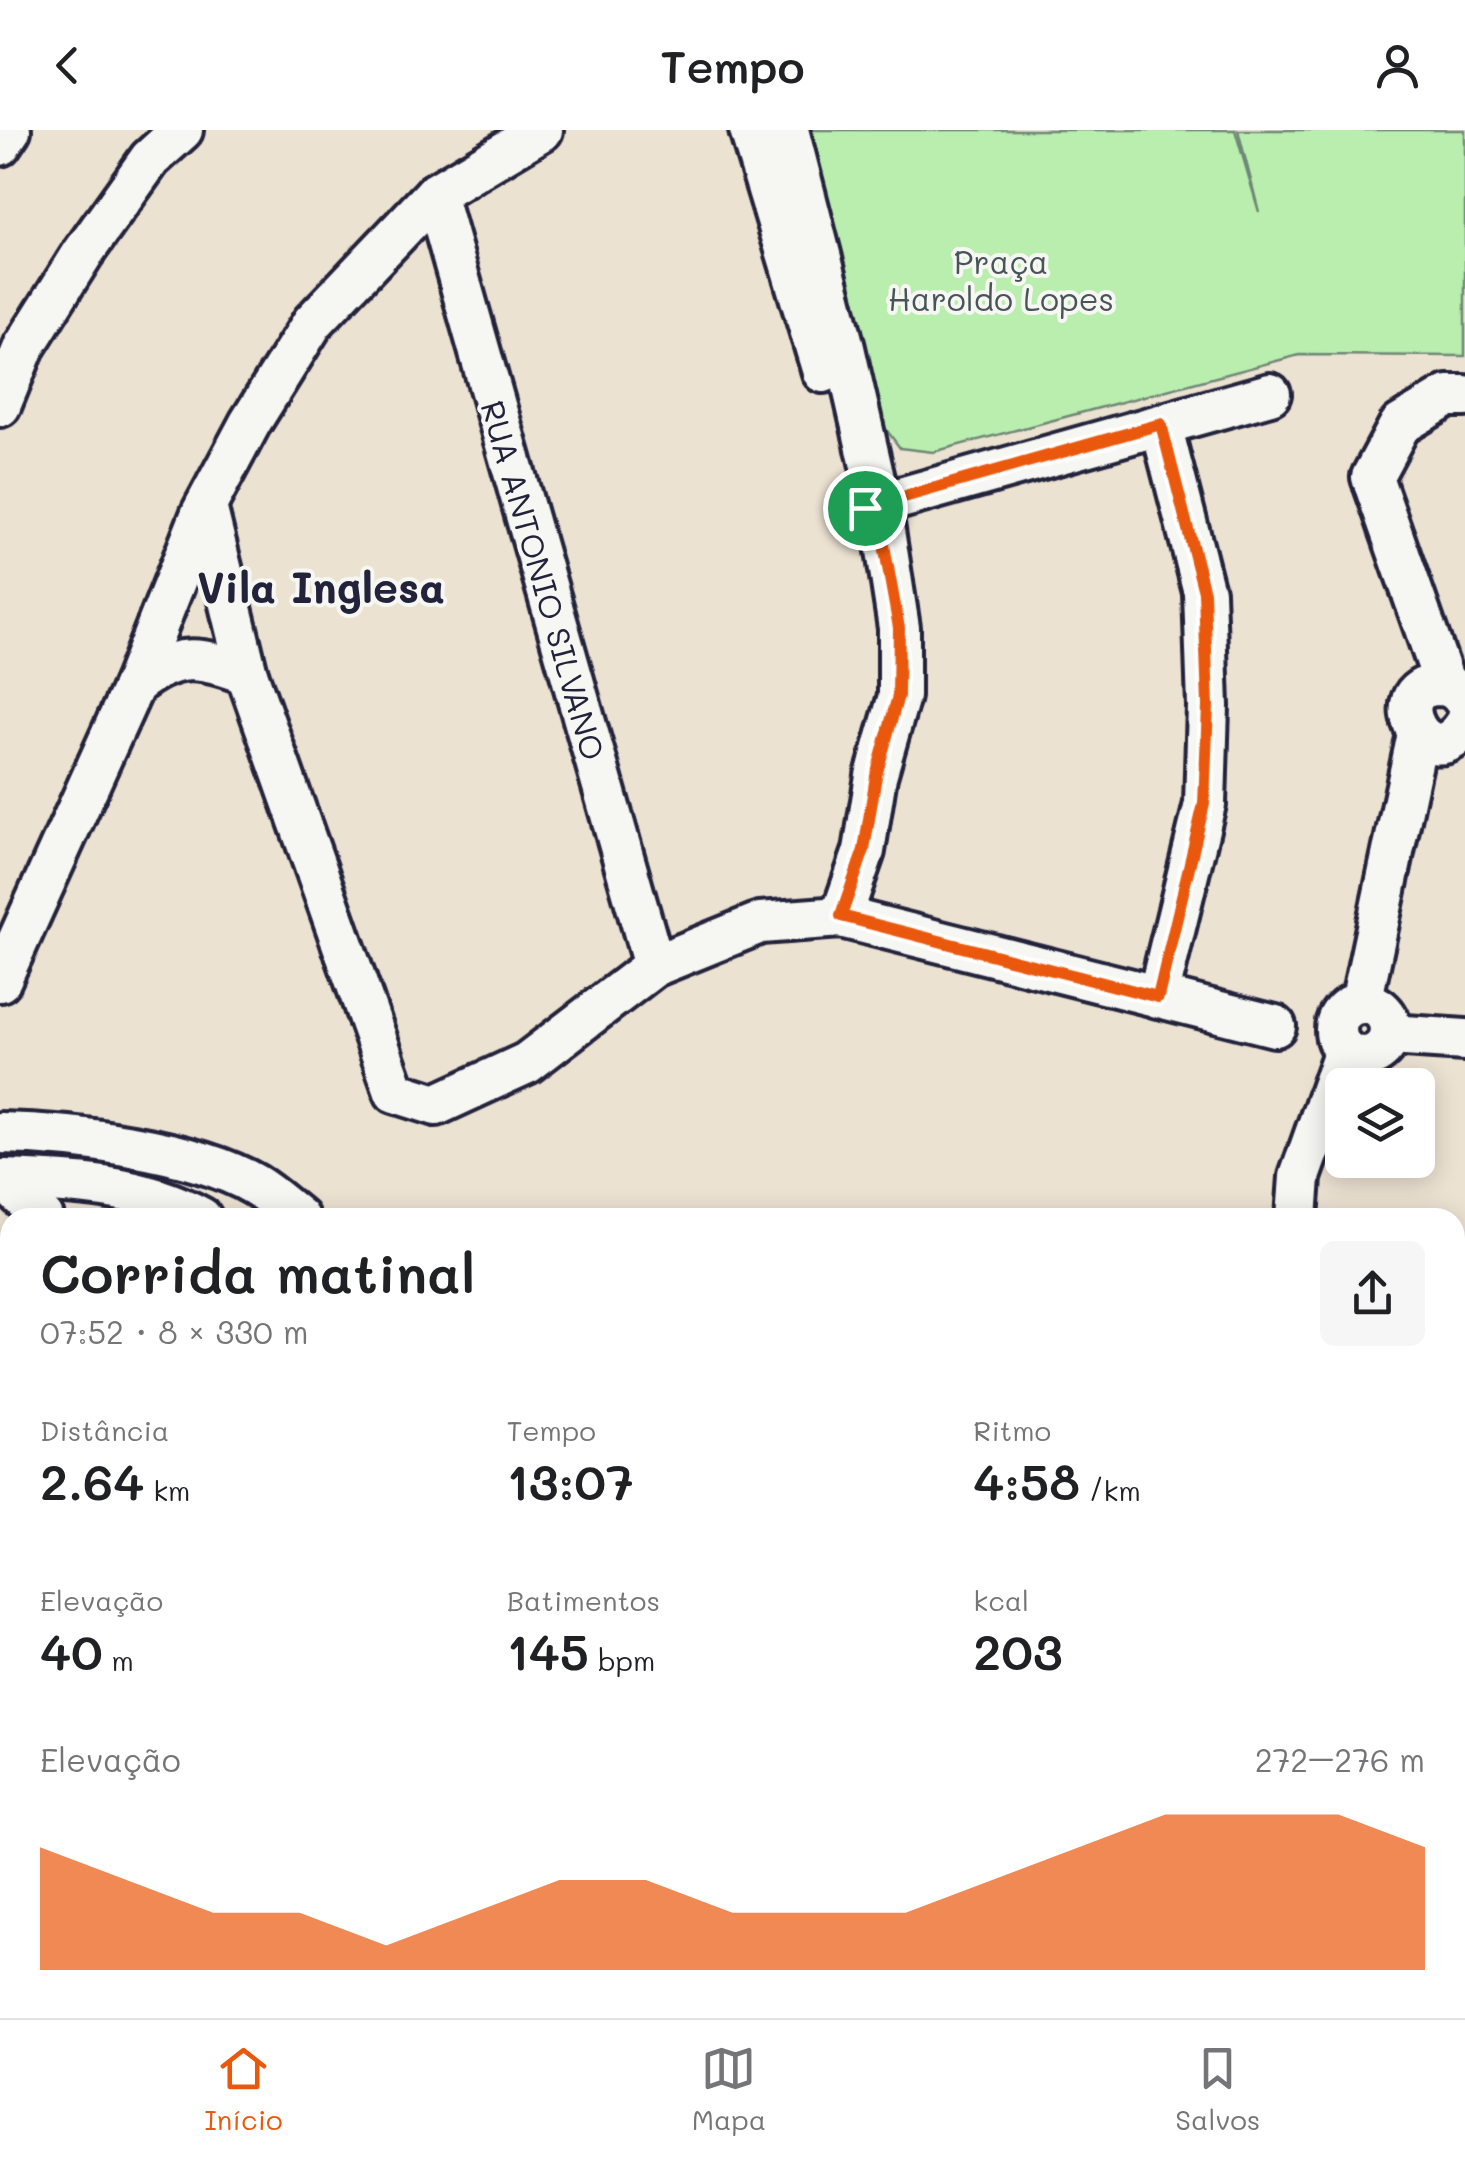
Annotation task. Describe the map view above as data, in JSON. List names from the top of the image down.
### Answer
{
  "streets": {
    "street": ["RUA ANTONIO SILVANO"]
  },
  "districts": ["Vila Inglesa"],
  "parks": ["Praça Haroldo Lopes"],
  "page": {
    "header": "Tempo",
    "heading": ["Corrida matinal", "07:52 · 8 × 330 m"],
    "stats": [
      ["Distância", "2.64 km"],
      ["Tempo", "13:07"],
      ["Ritmo", "4:58 /km"],
      ["Elevação", "40 m"],
      ["Batimentos", "145 bpm"],
      ["kcal", "203"]
    ],
    "chart": ["Elevação", "272–276 m"],
    "tabs": ["Início", "Mapa", "Salvos"]
  }
}
